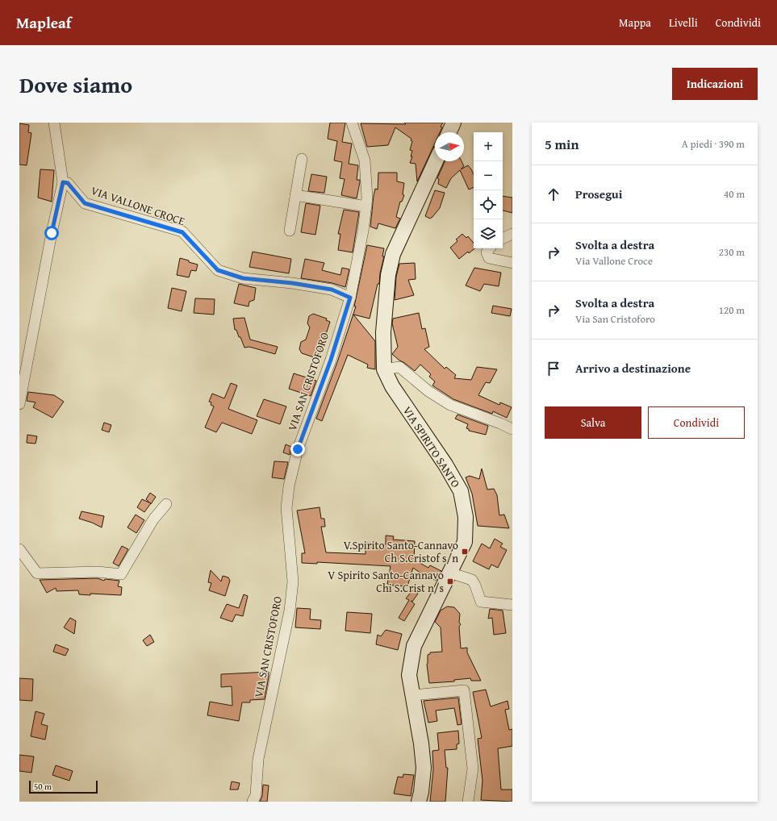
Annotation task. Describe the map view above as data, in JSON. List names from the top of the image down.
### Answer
{
  "streets": {
    "street": ["VIA VALLONE CROCE", "VIA SAN CRISTOFORO", "VIA SPIRITO SANTO"]
  },
  "crossings": [
    ["VIA VALLONE CROCE", "VIA SAN CRISTOFORO"]
  ],
  "places": {
    "transit": ["V.Spirito Santo-Cannavo Ch S.Cristof s/n", "V Spirito Santo-Cannavo Chi S.Crist n/s"]
  },
  "scale_bar": "50 m",
  "north": "right",
  "page": {
    "header": "Mapleaf",
    "nav": ["Mappa", "Livelli", "Condividi"],
    "title": "Dove siamo",
    "buttons": [
      "Indicazioni",
      ["Salva", "Condividi"]
    ],
    "heading": ["5 min", "A piedi · 390 m"],
    "map_buttons": ["+", "−"],
    "list": [
      ["Prosegui", "40 m"],
      ["Svolta a destra", "Via Vallone Croce", "230 m"],
      ["Svolta a destra", "Via San Cristoforo", "120 m"],
      "Arrivo a destinazione"
    ],
    "scale": "50 m"
  }
}
